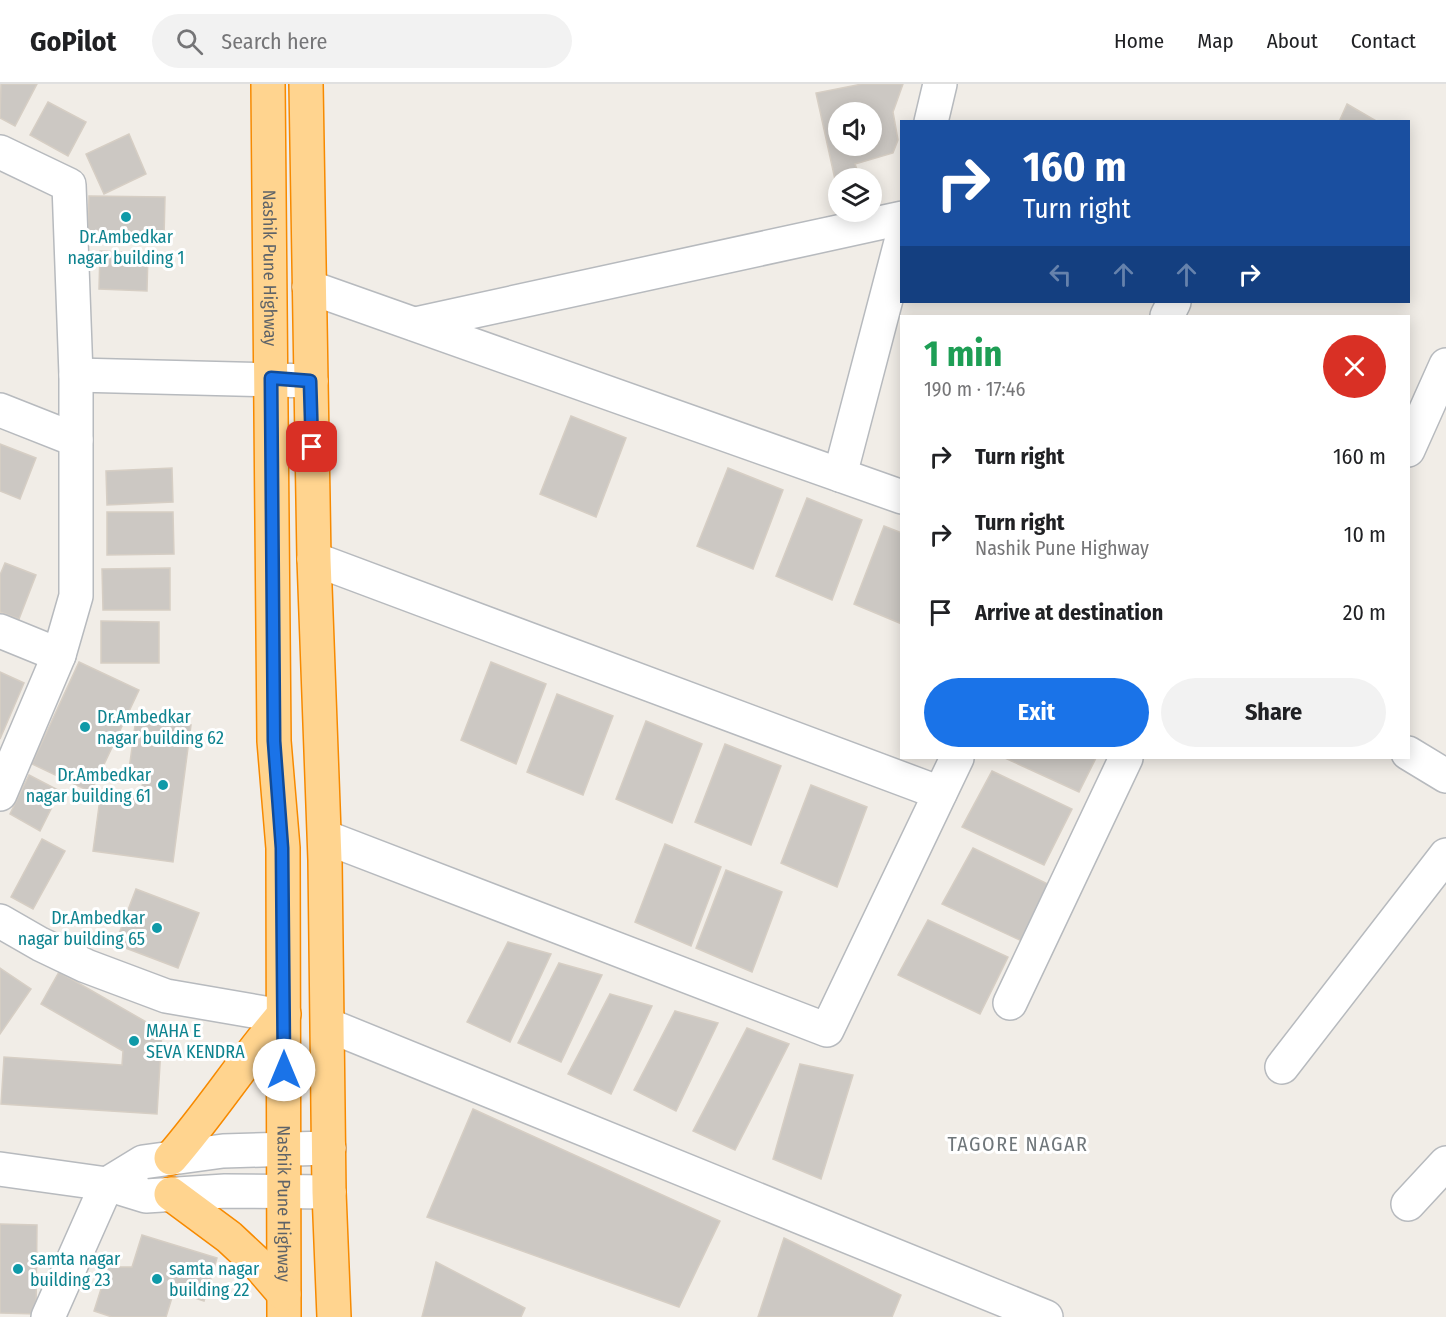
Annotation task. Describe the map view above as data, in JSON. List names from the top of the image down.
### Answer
{
  "streets": {
    "highway": ["Nashik Pune Highway"]
  },
  "districts": ["TAGORE NAGAR"],
  "places": [
    "Dr.Ambedkar nagar building 1",
    "Dr.Ambedkar nagar building 62",
    "Dr.Ambedkar nagar building 61",
    "Dr.Ambedkar nagar building 65",
    "MAHA E SEVA KENDRA",
    "samta nagar building 23",
    "samta nagar building 22"
  ],
  "page": {
    "header": "GoPilot",
    "search": "Search here",
    "nav": [
      "Home",
      "Map",
      "About",
      "Contact"
    ],
    "turn": ["160 m", "Turn right"],
    "heading": ["1 min", "190 m · 17:46"],
    "list": [
      {
        "name": "Turn right",
        "value": "160 m"
      },
      {
        "name": "Turn right",
        "note": "Nashik Pune Highway",
        "value": "10 m"
      },
      {
        "name": "Arrive at destination",
        "value": "20 m"
      }
    ],
    "buttons": ["Exit", "Share"]
  }
}
